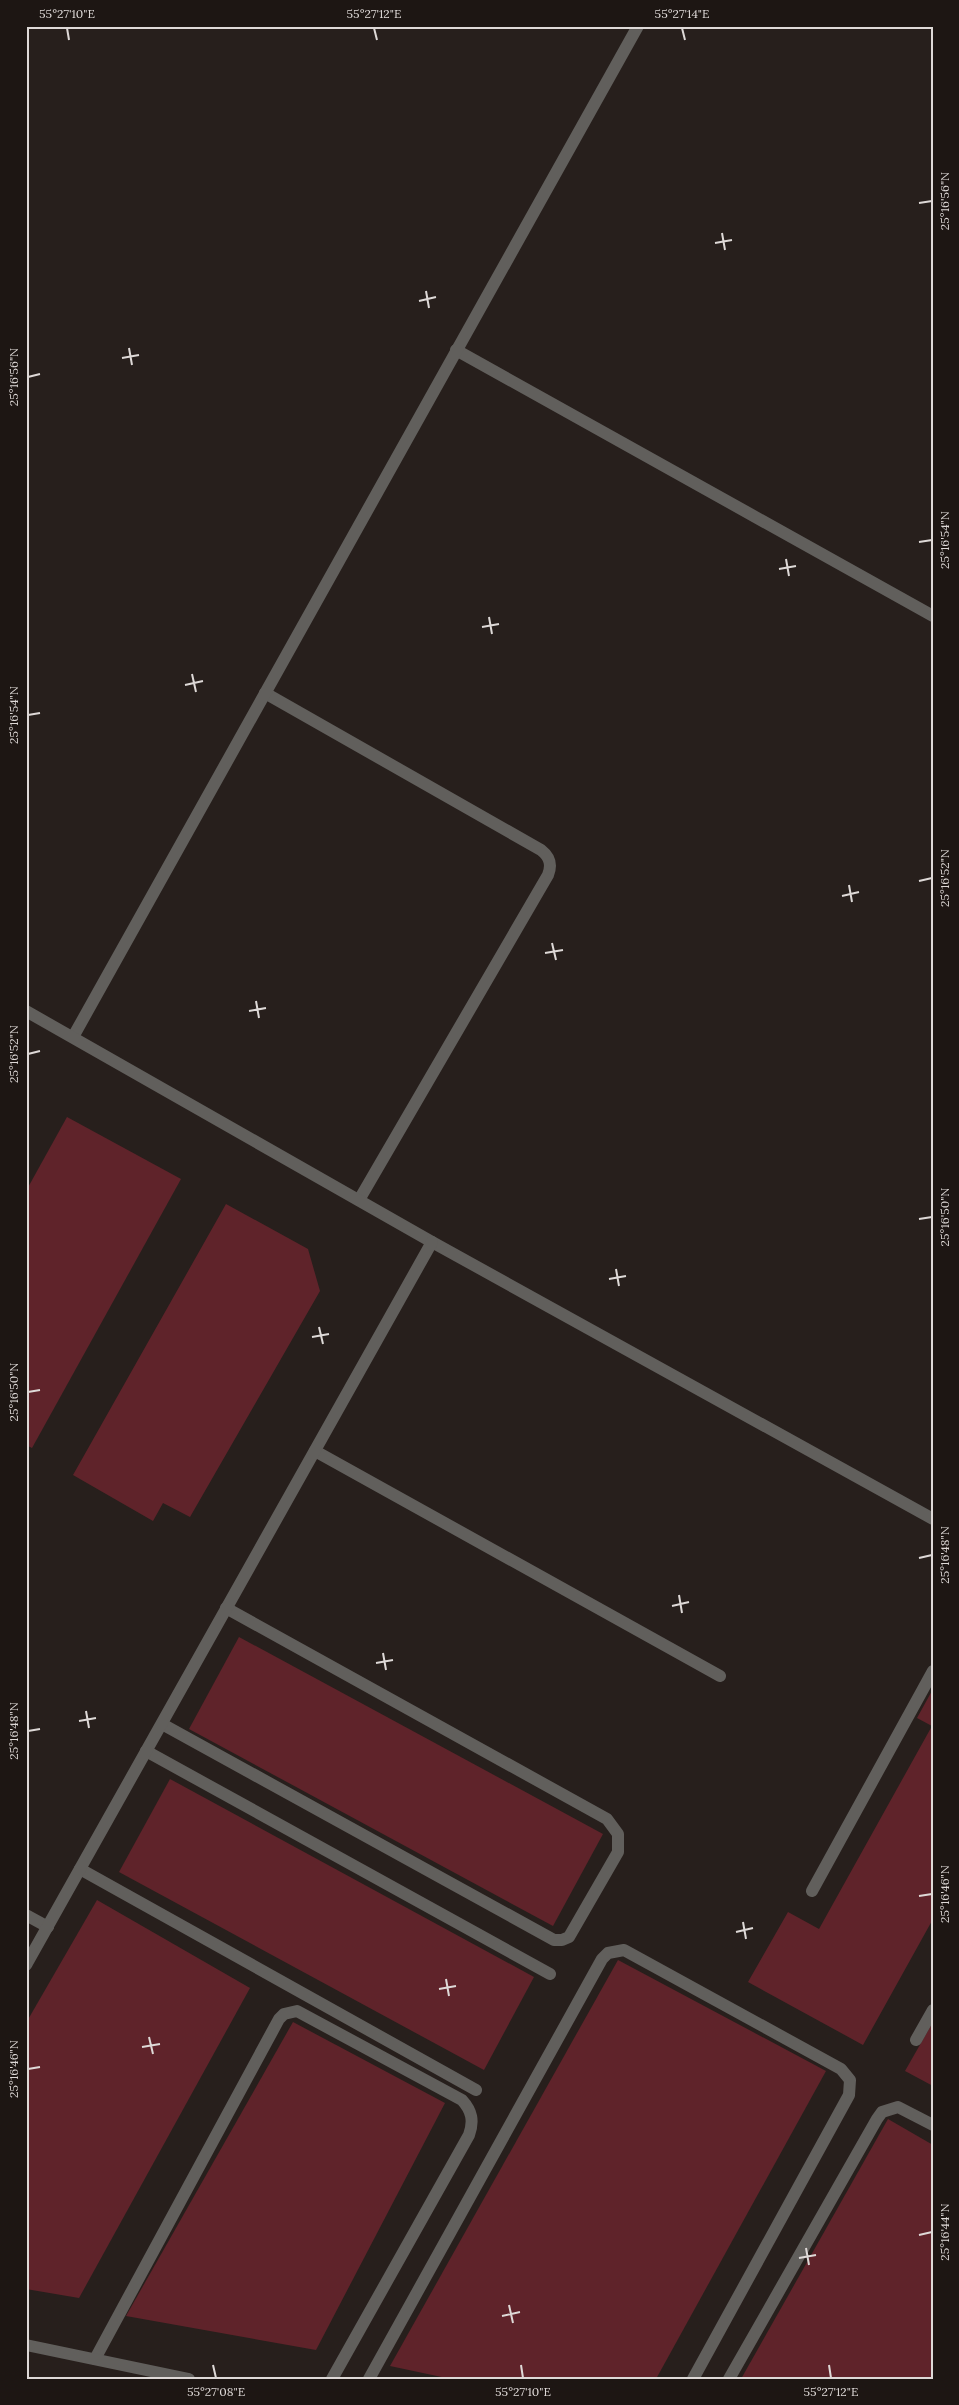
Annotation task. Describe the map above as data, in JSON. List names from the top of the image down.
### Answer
{
  "coordinates": [
    "55°27'10\"E",
    "55°27'12\"E",
    "55°27'14\"E",
    "25°16'56\"N",
    "25°16'54\"N",
    "25°16'52\"N",
    "25°16'50\"N",
    "25°16'48\"N",
    "25°16'46\"N",
    "25°16'44\"N",
    "55°27'08\"E"
  ]
}
